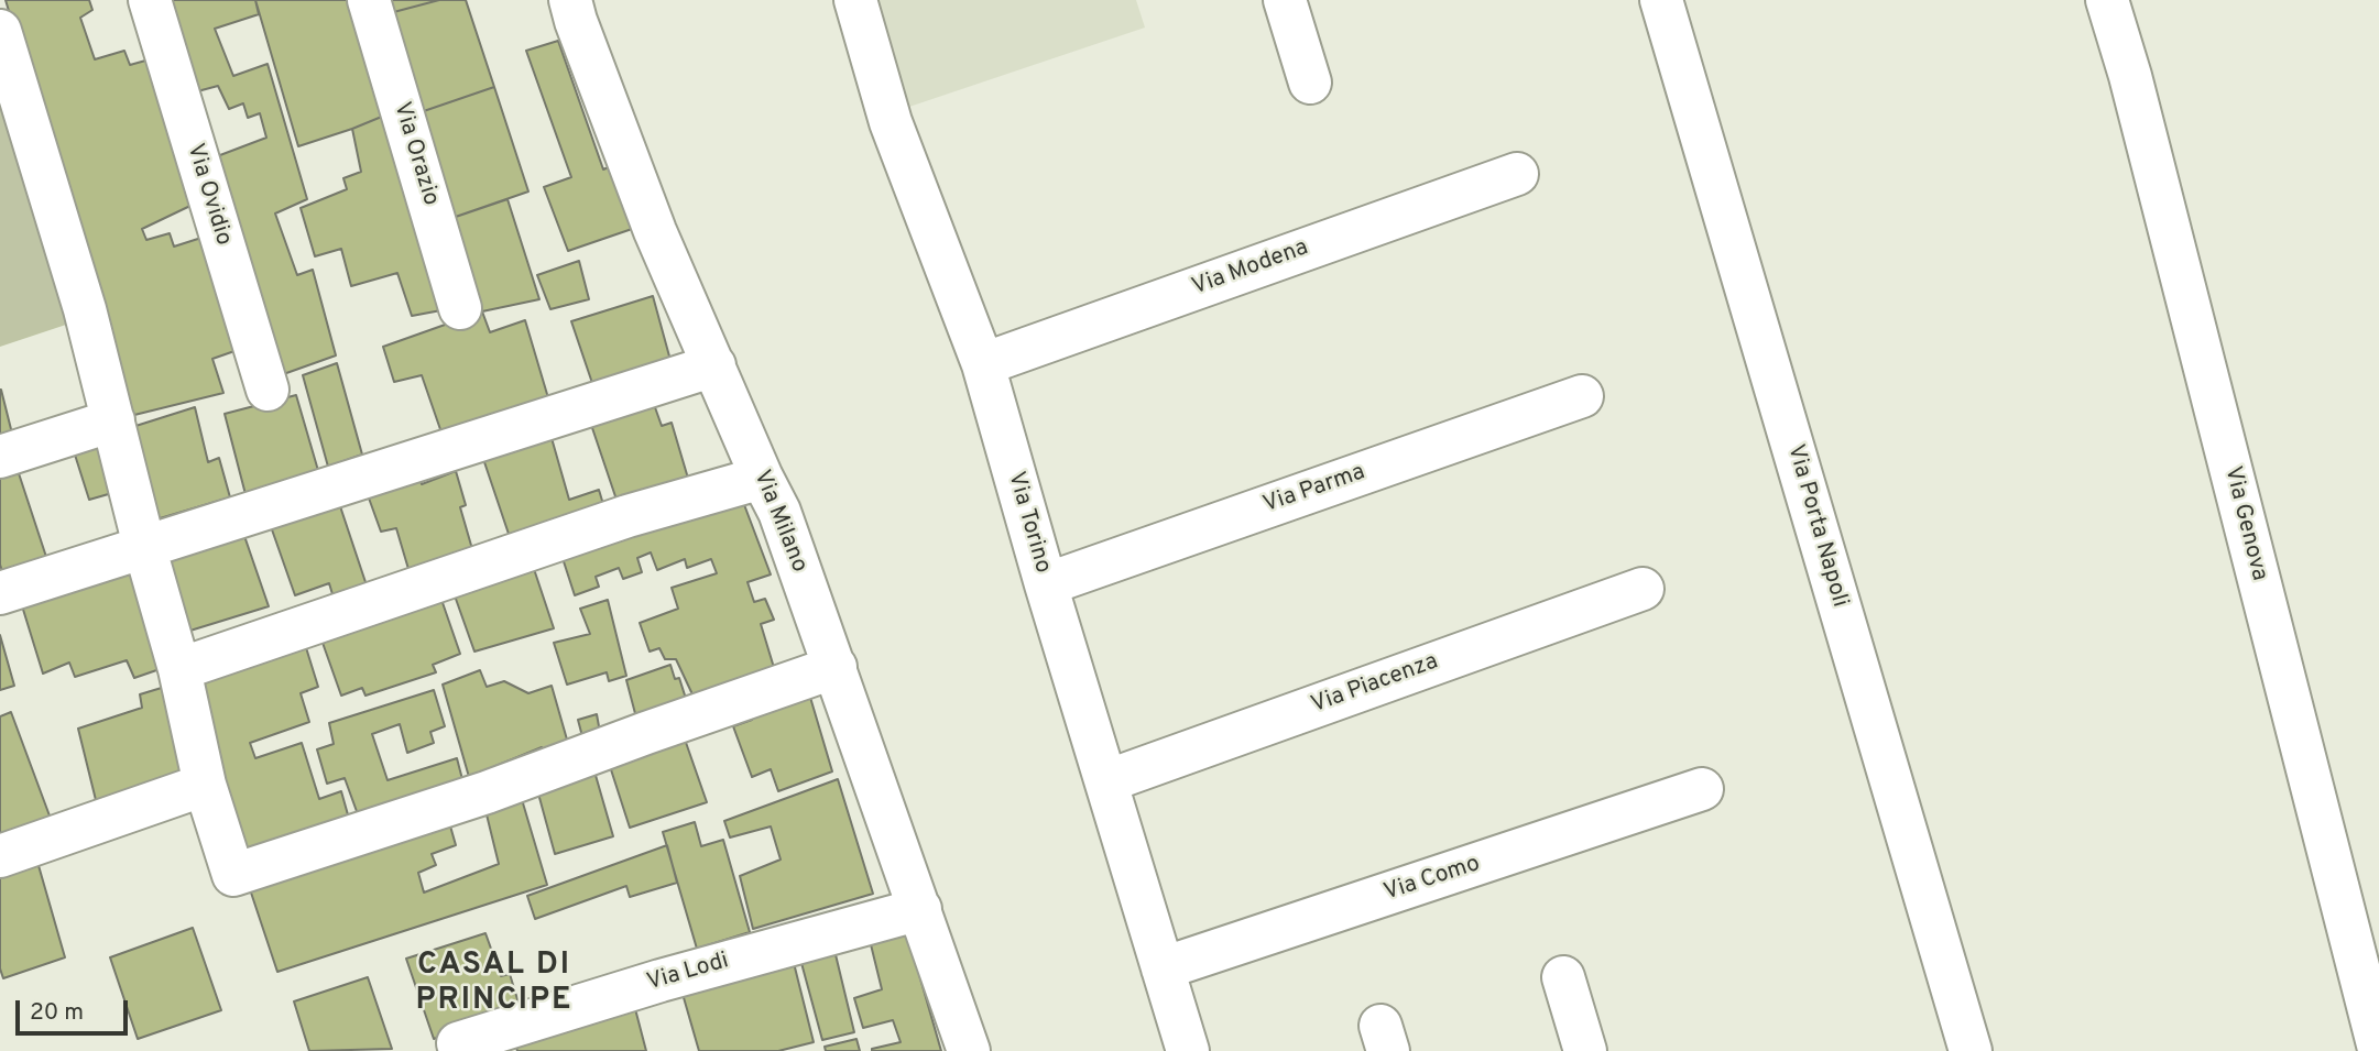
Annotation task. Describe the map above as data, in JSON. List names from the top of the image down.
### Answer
{
  "streets": {
    "street": [
      "Via Orazio",
      "Via Ovidio",
      "Via Modena",
      "Via Parma",
      "Via Milano",
      "Via Torino",
      "Via Genova",
      "Via Porta Napoli",
      "Via Piacenza",
      "Via Como",
      "Via Lodi"
    ]
  },
  "crossings": [
    ["Via Modena", "Via Torino"],
    ["Via Parma", "Via Torino"],
    ["Via Milano", "Via Lodi"],
    ["Via Torino", "Via Piacenza"],
    ["Via Torino", "Via Como"]
  ],
  "districts": ["CASAL DI PRINCIPE"],
  "scale_bar": "20 m"
}
